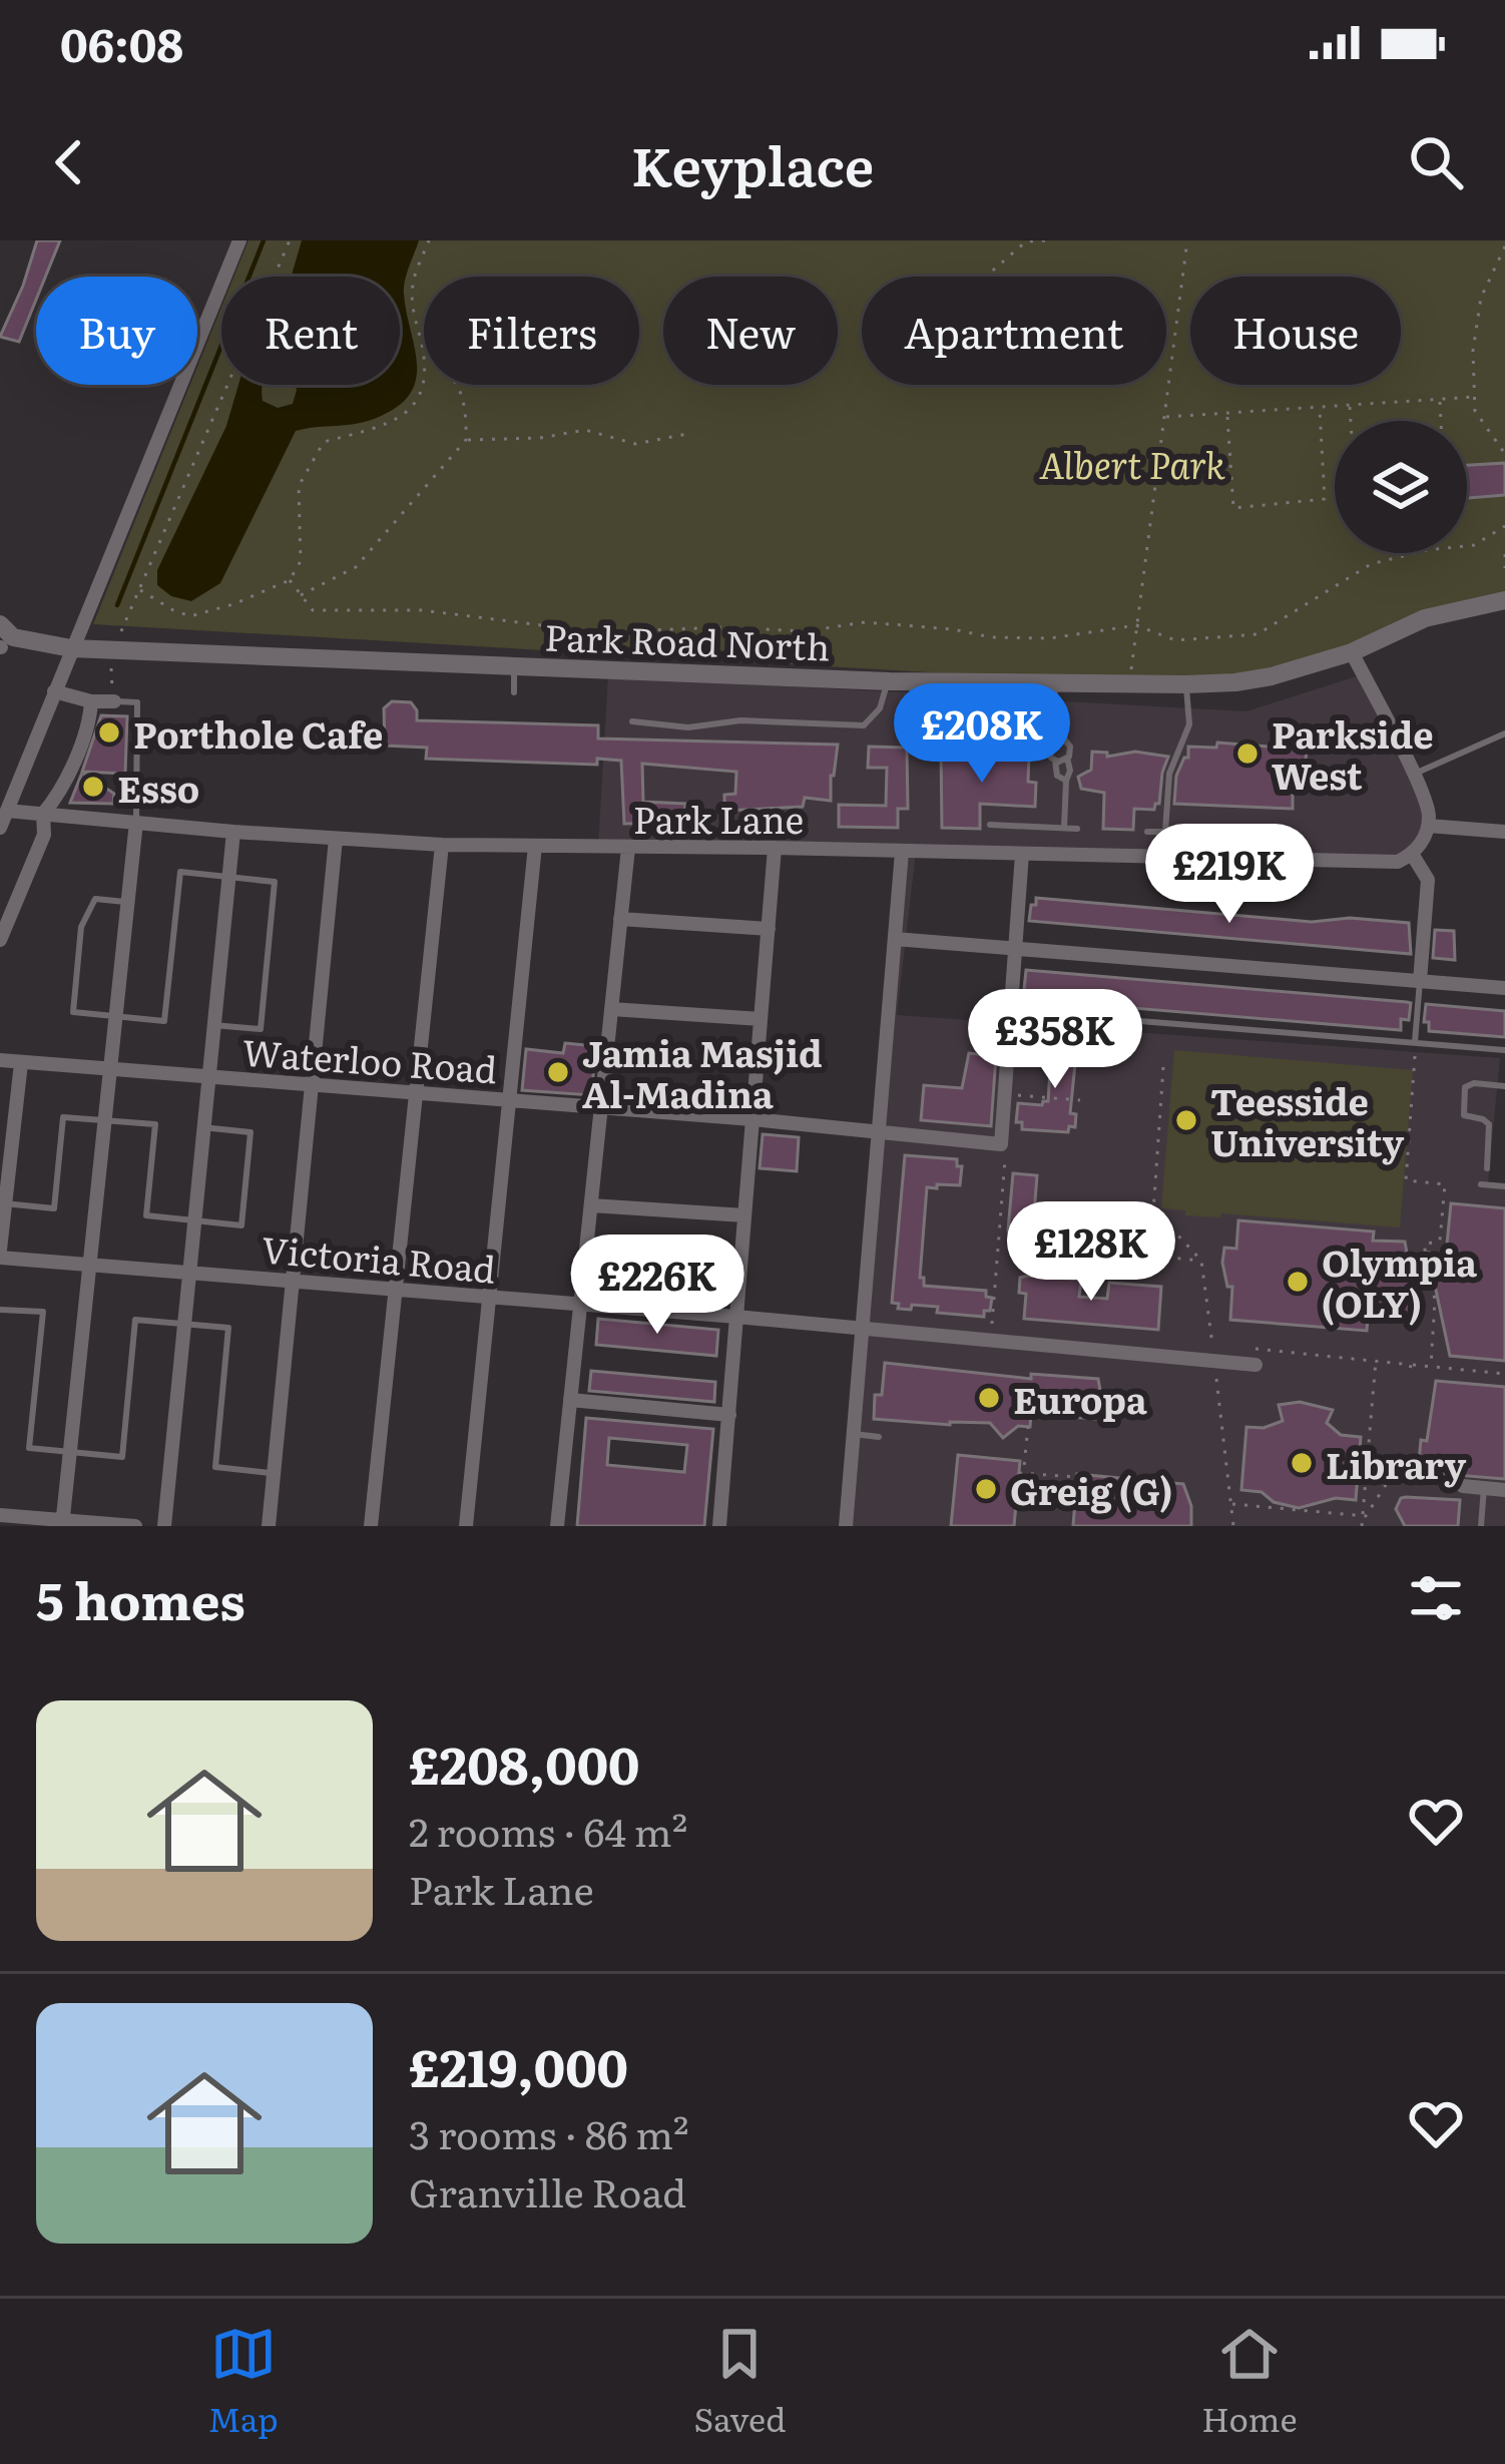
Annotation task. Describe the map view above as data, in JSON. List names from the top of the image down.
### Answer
{
  "streets": {
    "street": [
      "Park Road North",
      "Park Lane",
      "Waterloo Road",
      "Victoria Road"
    ]
  },
  "parks": ["Albert Park"],
  "places": [
    "Porthole Cafe",
    "Parkside West",
    "Esso",
    "Jamia Masjid Al-Madina",
    "Teesside University",
    "Olympia (OLY)",
    "Europa",
    "Library",
    "Greig (G)"
  ],
  "page": {
    "status": "06:08",
    "header": "Keyplace",
    "chip": [
      "Buy",
      "Rent",
      "Filters",
      "New",
      "Apartment",
      "House"
    ],
    "price": [
      "£208K",
      "£219K",
      "£358K",
      "£128K",
      "£226K"
    ],
    "heading": "5 homes",
    "list": [
      {
        "name": "£208,000",
        "note": "2 rooms · 64 m² · Park Lane"
      },
      {
        "name": "£219,000",
        "note": "3 rooms · 86 m² · Granville Road"
      }
    ],
    "tabs": ["Map", "Saved", "Home"]
  }
}
